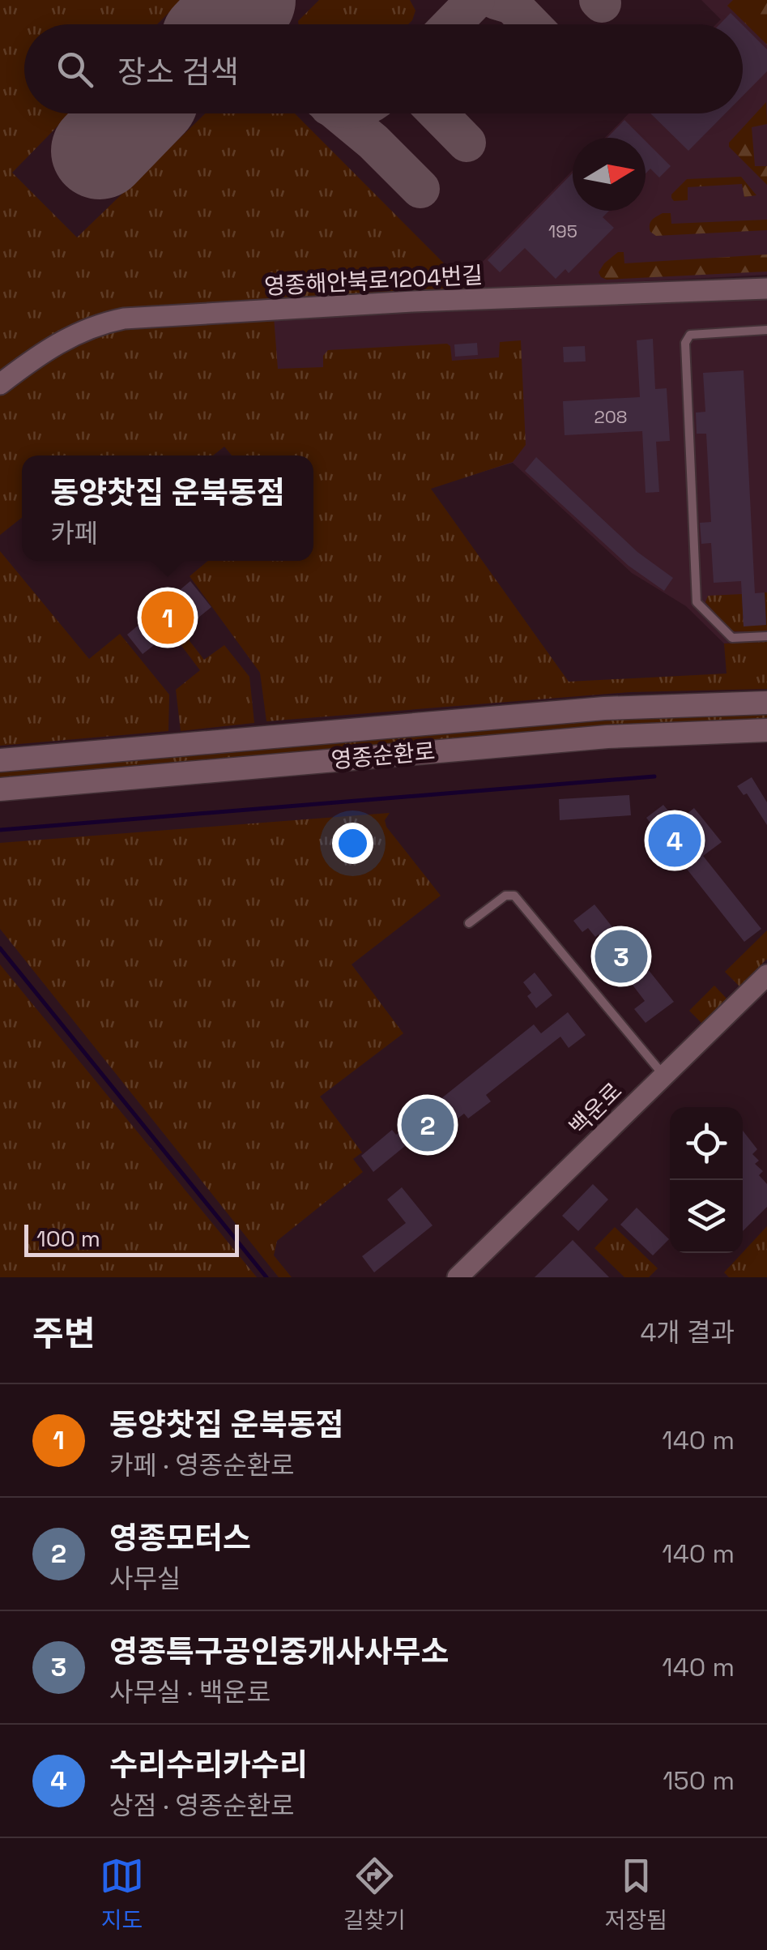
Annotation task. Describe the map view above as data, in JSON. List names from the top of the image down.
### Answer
{
  "streets": {
    "main road": ["영종순환로"],
    "street": ["영종해안북로1204번길", "백운로"]
  },
  "house_numbers": ["195", "208"],
  "scale_bar": "100 m",
  "north": "right",
  "page": {
    "search": "장소 검색",
    "popup": ["동양찻집 운북동점", "카페"],
    "pins": [
      "1",
      "4",
      "3",
      "2"
    ],
    "scale": "100 m",
    "heading": ["주변", "4개 결과"],
    "list": [
      {
        "mark": "1",
        "name": "동양찻집 운북동점",
        "note": "카페 · 영종순환로",
        "value": "140 m"
      },
      {
        "mark": "2",
        "name": "영종모터스",
        "note": "사무실",
        "value": "140 m"
      },
      {
        "mark": "3",
        "name": "영종특구공인중개사사무소",
        "note": "사무실 · 백운로",
        "value": "140 m"
      },
      {
        "mark": "4",
        "name": "수리수리카수리",
        "note": "상점 · 영종순환로",
        "value": "150 m"
      }
    ],
    "nav": ["지도", "길찾기", "저장됨"]
  }
}
